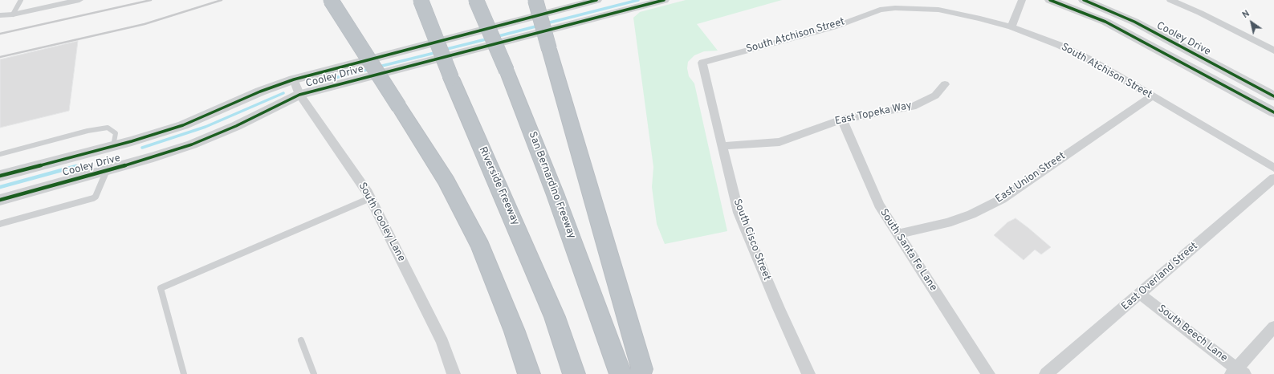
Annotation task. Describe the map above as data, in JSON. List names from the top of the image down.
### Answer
{
  "streets": {
    "highway": ["San Bernardino Freeway", "Riverside Freeway"],
    "street": [
      "South Atchison Street",
      "Cooley Drive",
      "East Topeka Way",
      "East Union Street",
      "South Cooley Lane",
      "South Cisco Street",
      "South Santa Fe Lane",
      "East Overland Street",
      "South Beech Lane"
    ]
  },
  "crossings": [
    ["South Atchison Street", "East Union Street"],
    ["South Atchison Street", "South Cisco Street"],
    ["Cooley Drive", "South Cooley Lane"],
    ["East Topeka Way", "South Cisco Street"],
    ["East Topeka Way", "South Santa Fe Lane"],
    ["East Union Street", "South Santa Fe Lane"],
    ["East Overland Street", "South Beech Lane"]
  ],
  "north": "top left"
}
